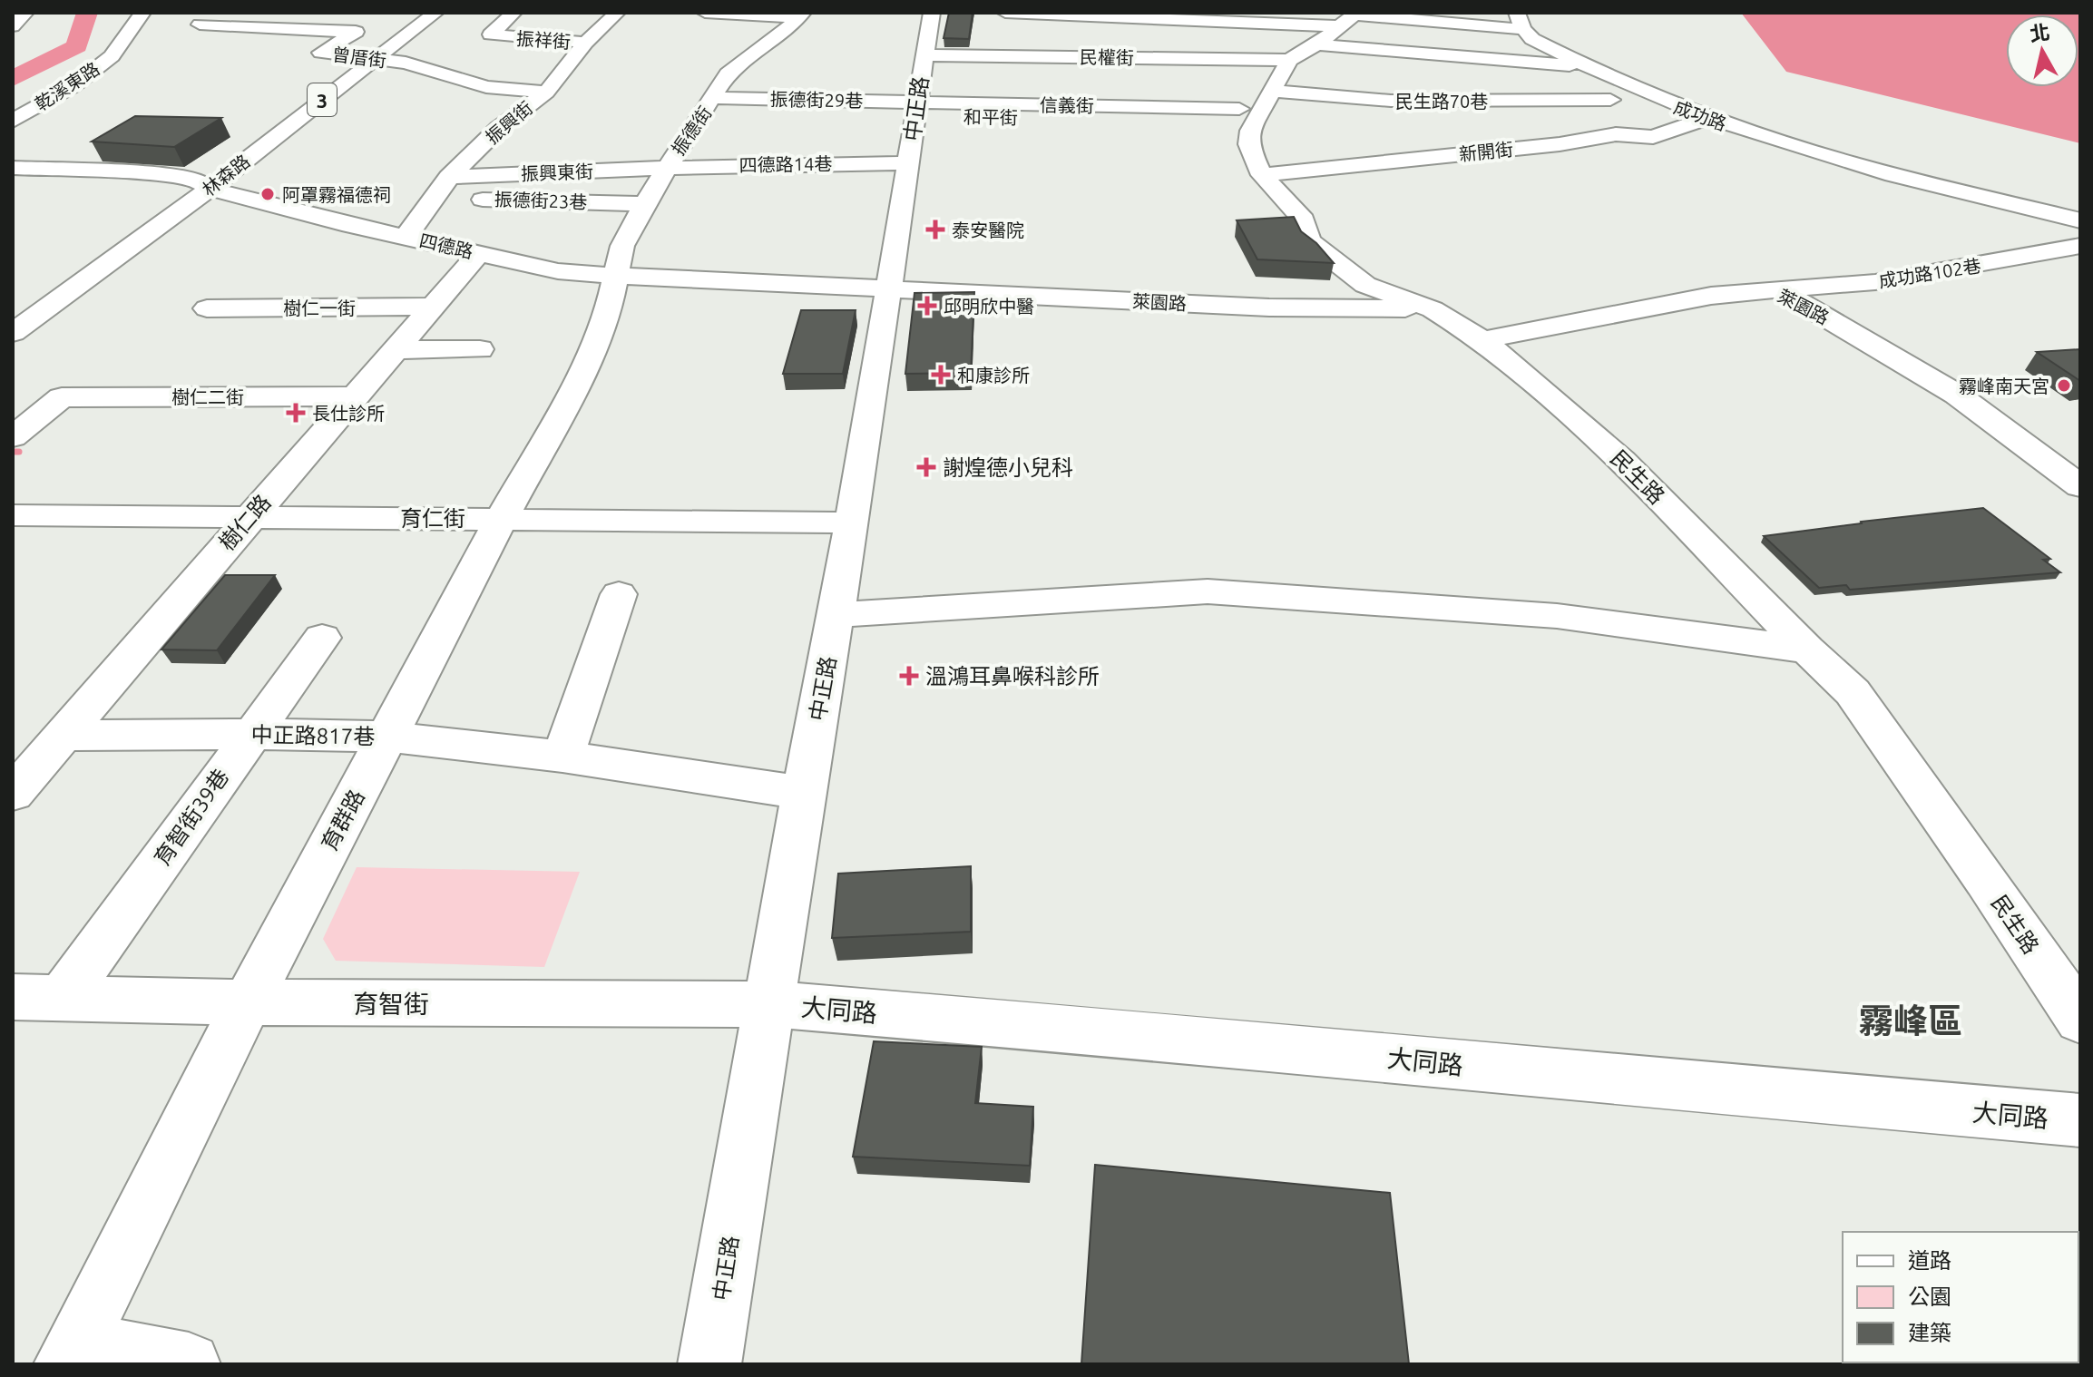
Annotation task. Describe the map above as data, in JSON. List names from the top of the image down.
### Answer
{
  "streets": {
    "street": [
      "振祥街",
      "曾厝街",
      "民權街",
      "乾溪東路",
      "3",
      "振德街29巷",
      "民生路70巷",
      "信義街",
      "中正路",
      "成功路",
      "和平街",
      "振興街",
      "振德街",
      "新開街",
      "四德路14巷",
      "振興東街",
      "林森路",
      "振德街23巷",
      "四德路",
      "成功路102巷",
      "萊園路",
      "樹仁一街",
      "樹仁二街",
      "民生路",
      "育仁街",
      "樹仁路",
      "中正路817巷",
      "育智街39巷",
      "育群路",
      "育智街",
      "大同路"
    ]
  },
  "crossings": [
    ["振祥街", "振興街"],
    ["曾厝街", "振興街"],
    ["曾厝街", "林森路"],
    ["民權街", "中正路"],
    ["民權街", "民生路"],
    ["振德街29巷", "中正路"],
    ["振德街29巷", "和平街"],
    ["振德街29巷", "振德街"],
    ["民生路70巷", "民生路"],
    ["信義街", "和平街"],
    ["中正路", "和平街"],
    ["中正路", "四德路14巷"],
    ["中正路", "四德路"],
    ["中正路", "萊園路"],
    ["中正路", "育仁街"],
    ["中正路", "中正路817巷"],
    ["中正路", "育智街"],
    ["中正路", "大同路"],
    ["成功路", "新開街"],
    ["振興街", "振興東街"],
    ["振興街", "振德街23巷"],
    ["振興街", "四德路"],
    ["振德街", "四德路14巷"],
    ["振德街", "振興東街"],
    ["振德街", "振德街23巷"],
    ["振德街", "四德路"],
    ["振德街", "育群路"],
    ["新開街", "民生路"],
    ["四德路14巷", "振興東街"],
    ["林森路", "四德路"],
    ["四德路", "萊園路"],
    ["四德路", "樹仁路"],
    ["四德路", "育群路"],
    ["成功路102巷", "萊園路"],
    ["萊園路", "民生路"],
    ["樹仁一街", "樹仁路"],
    ["樹仁二街", "樹仁路"],
    ["育仁街", "樹仁路"],
    ["育仁街", "育群路"],
    ["樹仁路", "中正路817巷"],
    ["中正路817巷", "育智街39巷"],
    ["中正路817巷", "育群路"],
    ["育智街39巷", "育智街"],
    ["育群路", "育智街"],
    ["育智街", "大同路"]
  ],
  "districts": ["霧峰區"],
  "places": {
    "other": ["阿罩霧福德祠", "霧峰南天宮"],
    "health": [
      "泰安醫院",
      "邱明欣中醫",
      "和康診所",
      "長仕診所",
      "謝煌德小兒科",
      "溫鴻耳鼻喉科診所"
    ]
  },
  "legend": ["道路", "公園", "建築"],
  "north": "top"
}
